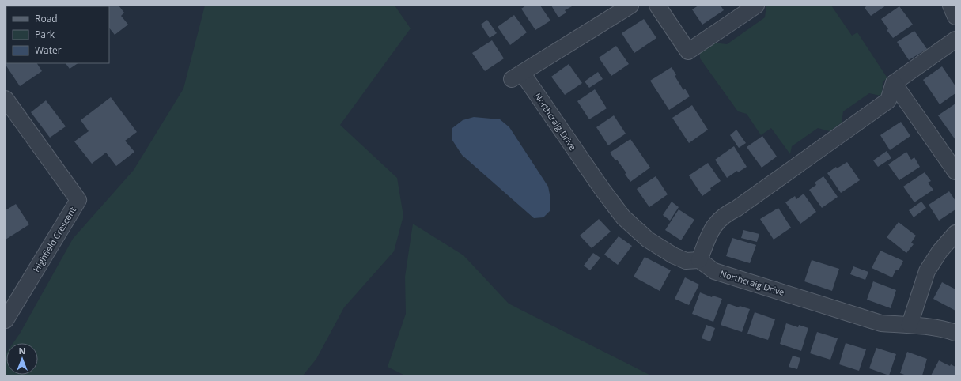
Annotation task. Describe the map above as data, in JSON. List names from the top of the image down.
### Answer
{
  "streets": {
    "street": ["Northcraig Drive", "Highfield Crescent"]
  },
  "legend": ["Road", "Park", "Water"],
  "north": "top"
}
